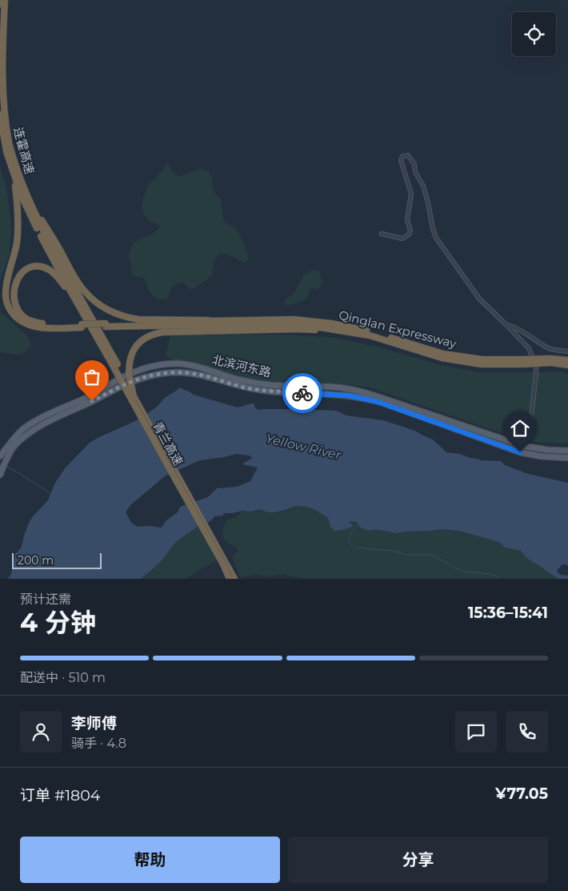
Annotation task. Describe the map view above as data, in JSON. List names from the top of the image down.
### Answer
{
  "streets": {
    "highway": ["连霍高速", "Qinglan Expressway", "青兰高速"],
    "main road": ["北滨河东路"]
  },
  "water": ["Yellow River"],
  "scale_bar": "200 m",
  "page": {
    "scale": "200 m",
    "heading": ["4 分钟", "预计还需", "15:36–15:41"],
    "panel": [
      "李师傅",
      "骑手 · 4.8",
      "订单 #1804",
      "¥77.05"
    ],
    "bar": "配送中 · 510 m",
    "buttons": ["帮助", "分享"]
  }
}
